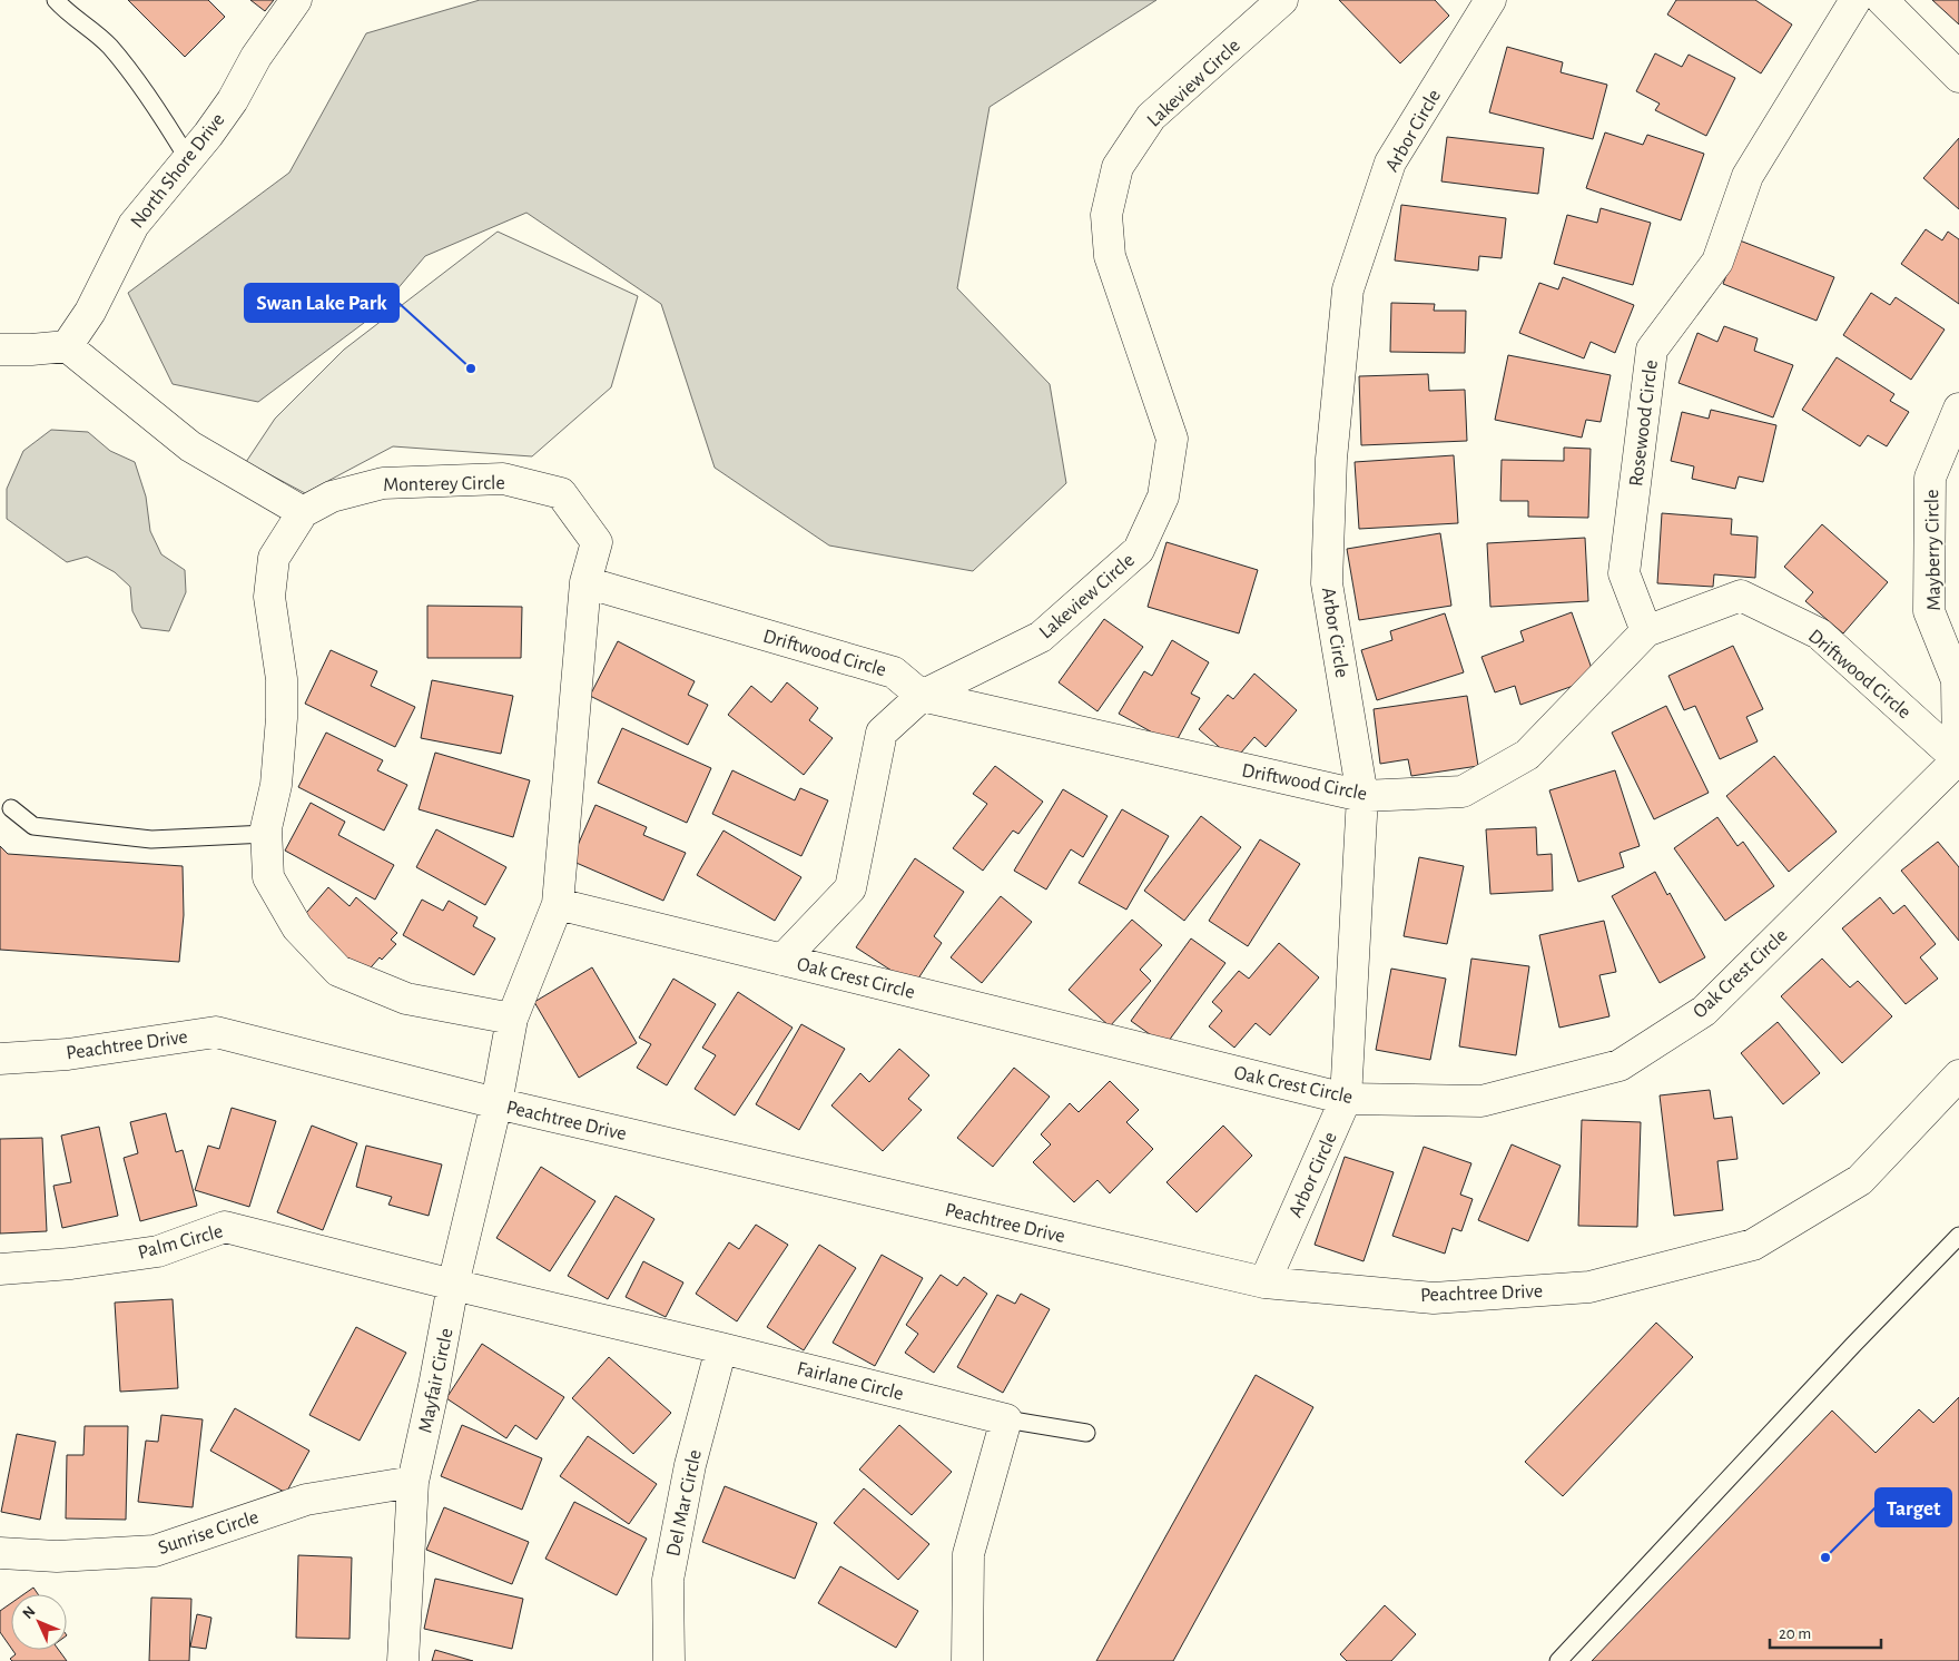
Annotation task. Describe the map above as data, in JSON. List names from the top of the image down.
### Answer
{
  "streets": {
    "street": [
      "Lakeview Circle",
      "Arbor Circle",
      "North Shore Drive",
      "Rosewood Circle",
      "Monterey Circle",
      "Mayberry Circle",
      "Driftwood Circle",
      "Oak Crest Circle",
      "Peachtree Drive",
      "Palm Circle",
      "Mayfair Circle",
      "Fairlane Circle",
      "Del Mar Circle",
      "Sunrise Circle"
    ]
  },
  "crossings": [
    ["Lakeview Circle", "Driftwood Circle"],
    ["Lakeview Circle", "Oak Crest Circle"],
    ["Arbor Circle", "Driftwood Circle"],
    ["Arbor Circle", "Oak Crest Circle"],
    ["Arbor Circle", "Peachtree Drive"],
    ["Rosewood Circle", "Driftwood Circle"],
    ["Monterey Circle", "Driftwood Circle"],
    ["Monterey Circle", "Oak Crest Circle"],
    ["Monterey Circle", "Mayfair Circle"],
    ["Mayberry Circle", "Driftwood Circle"],
    ["Mayberry Circle", "Oak Crest Circle"],
    ["Driftwood Circle", "Oak Crest Circle"],
    ["Peachtree Drive", "Mayfair Circle"],
    ["Palm Circle", "Mayfair Circle"],
    ["Palm Circle", "Fairlane Circle"],
    ["Mayfair Circle", "Fairlane Circle"],
    ["Mayfair Circle", "Sunrise Circle"],
    ["Fairlane Circle", "Del Mar Circle"]
  ],
  "places": ["Swan Lake Park", "Target"],
  "scale_bar": "20 m",
  "north": "top left"
}
